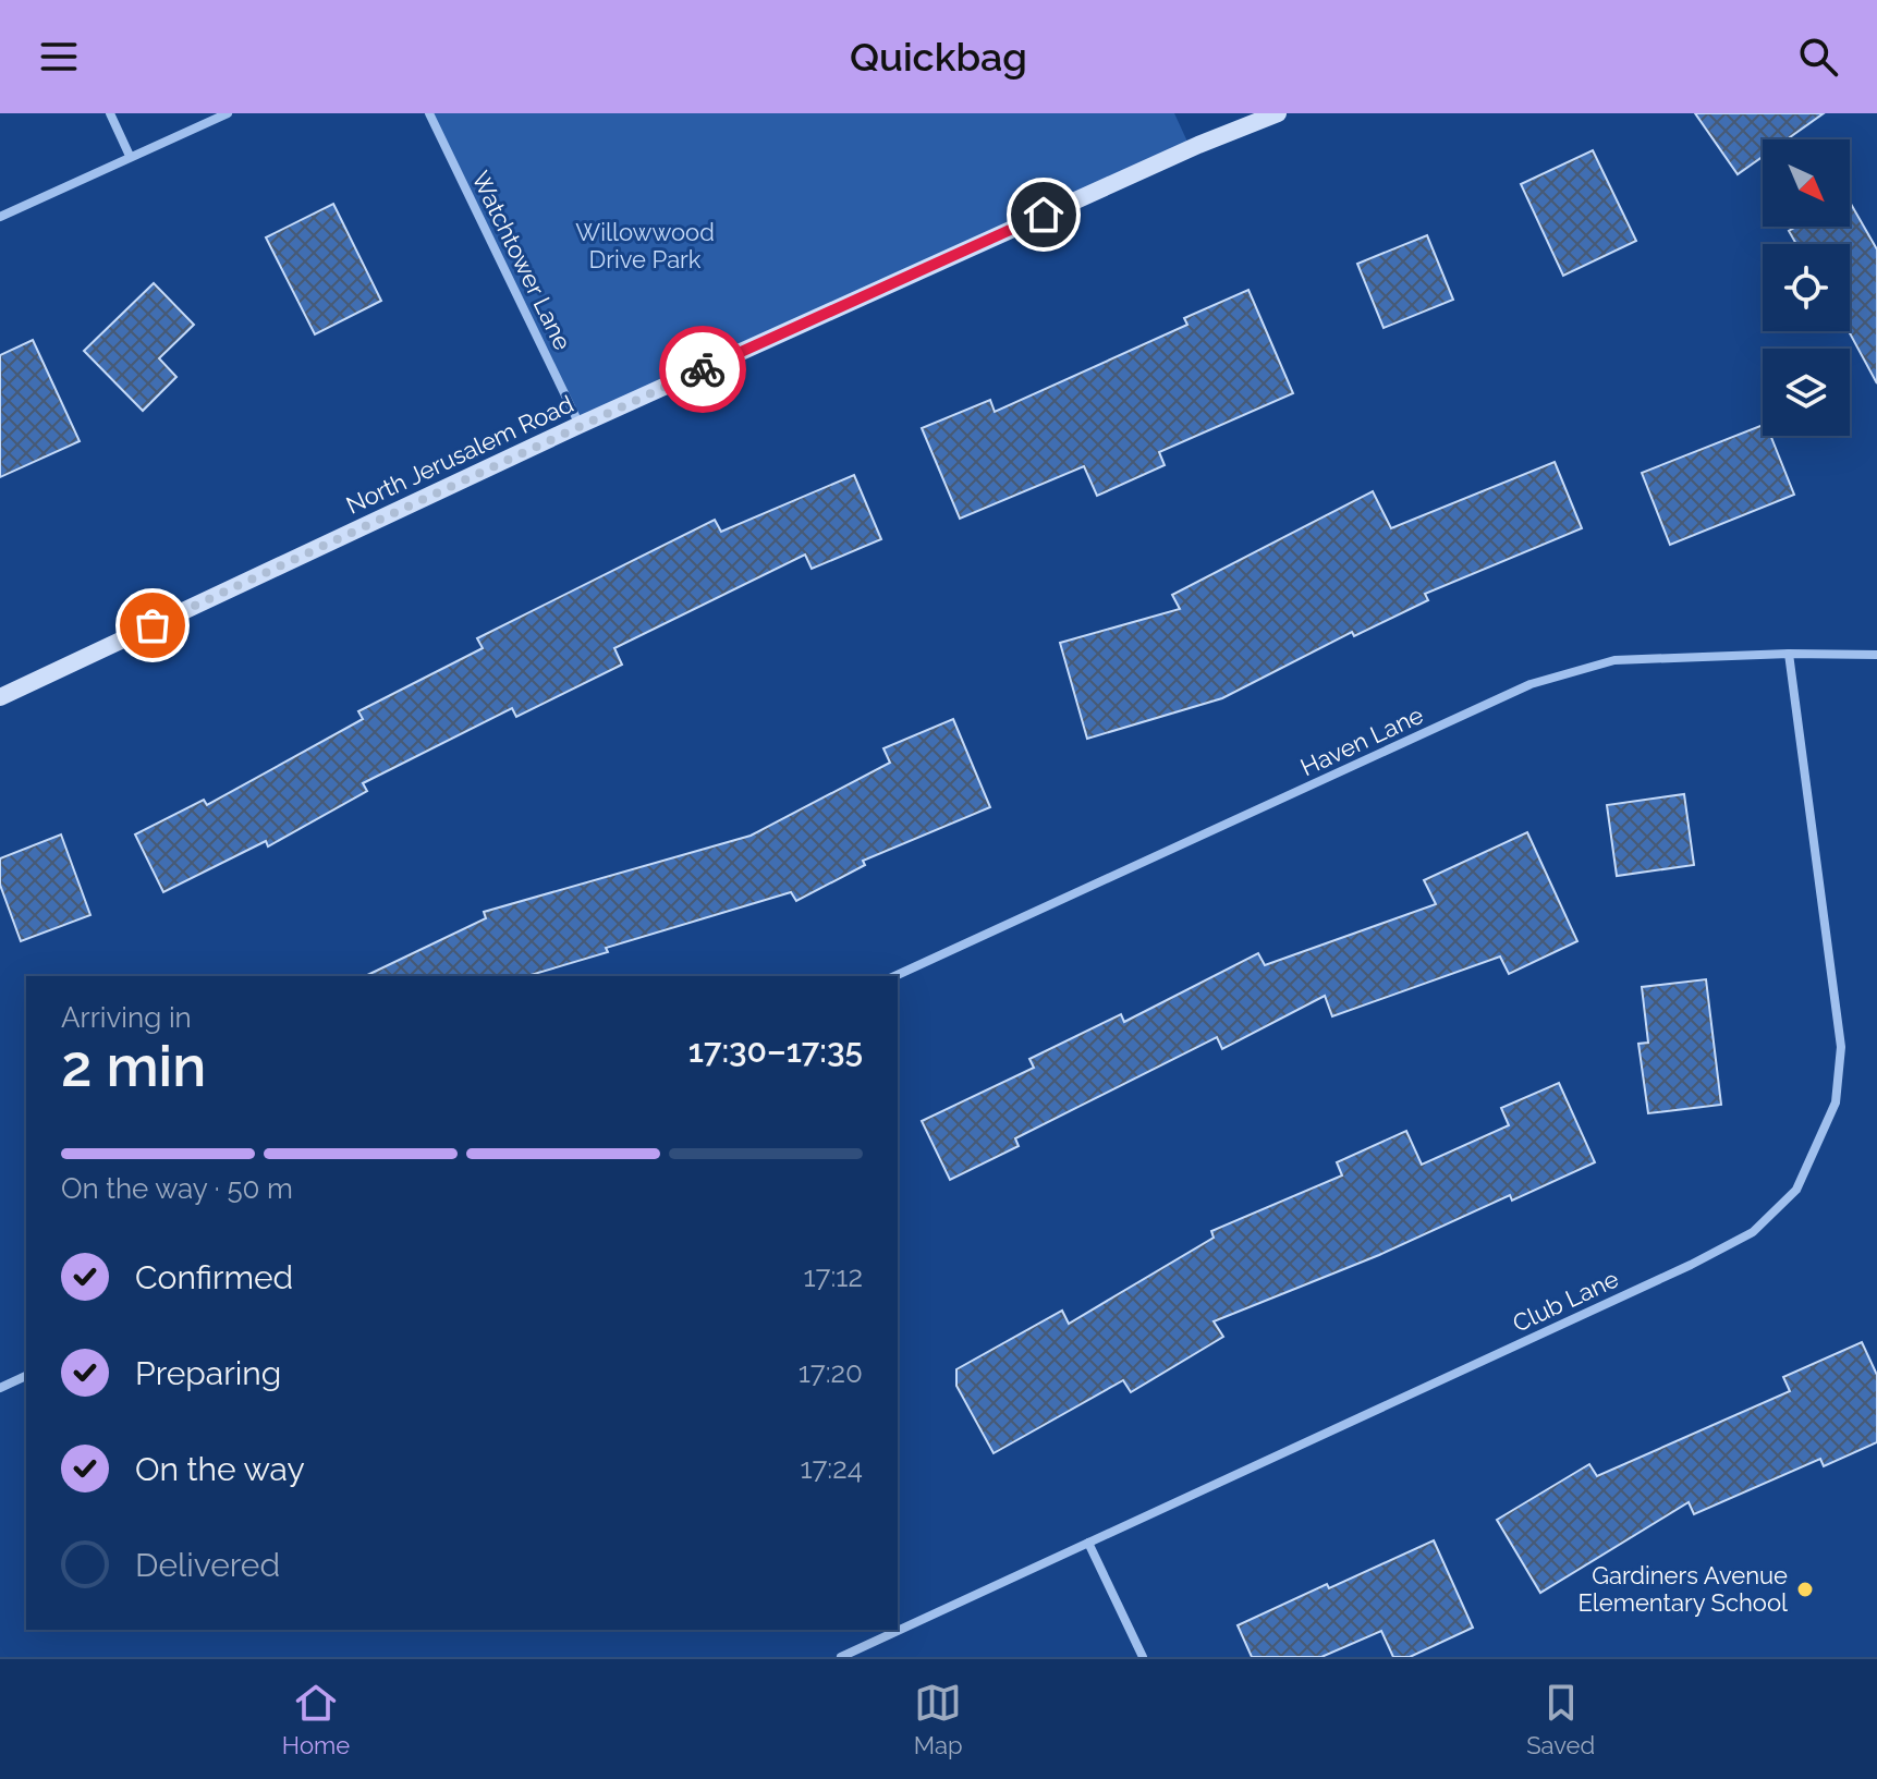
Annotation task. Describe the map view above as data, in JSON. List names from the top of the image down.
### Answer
{
  "streets": {
    "main road": ["North Jerusalem Road"],
    "street": ["Watchtower Lane", "Haven Lane", "Club Lane"]
  },
  "crossings": [
    ["Watchtower Lane", "North Jerusalem Road"],
    ["Haven Lane", "Club Lane"]
  ],
  "parks": ["Willowwood Drive Park"],
  "places": ["Gardiners Avenue Elementary School"],
  "north": "bottom right",
  "page": {
    "header": "Quickbag",
    "heading": ["2 min", "Arriving in", "17:30–17:35"],
    "bar": "On the way · 50 m",
    "list": [
      ["Confirmed", "17:12"],
      ["Preparing", "17:20"],
      ["On the way", "17:24"],
      "Delivered"
    ],
    "tabs": ["Home", "Map", "Saved"]
  }
}
